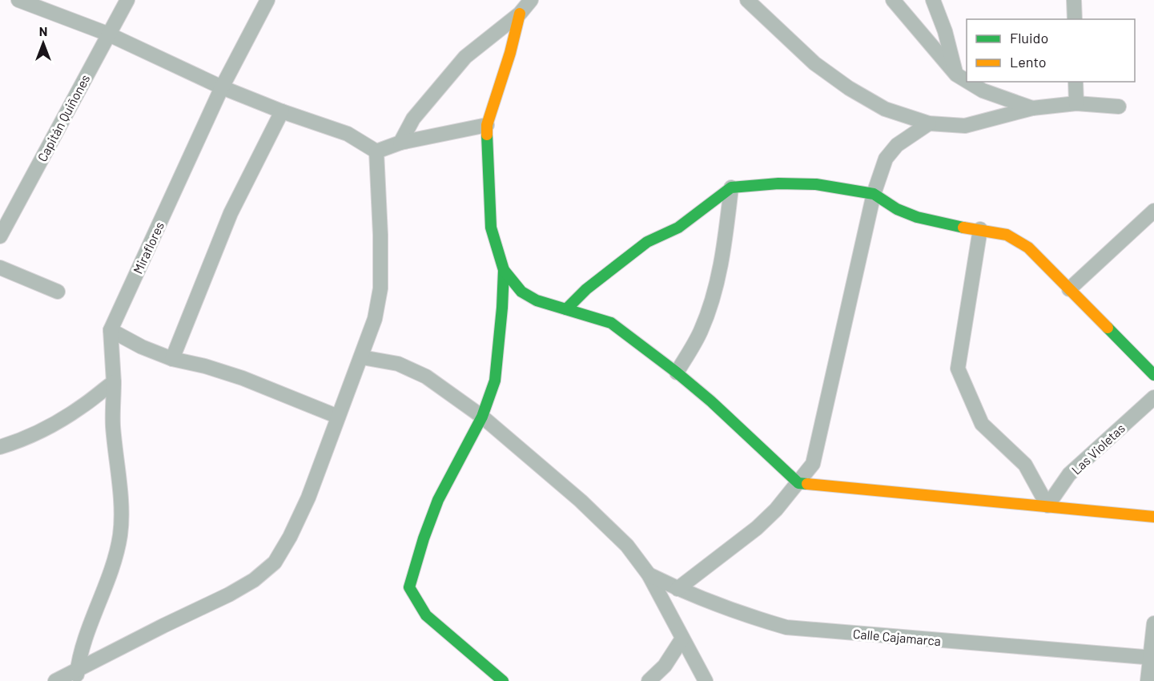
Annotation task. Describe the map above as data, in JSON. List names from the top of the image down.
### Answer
{
  "streets": {
    "street": [
      "Capitán Quiñones",
      "Miraflores",
      "Las Violetas",
      "Calle Cajamarca"
    ]
  },
  "legend": ["Fluido", "Lento"],
  "north": "top"
}
